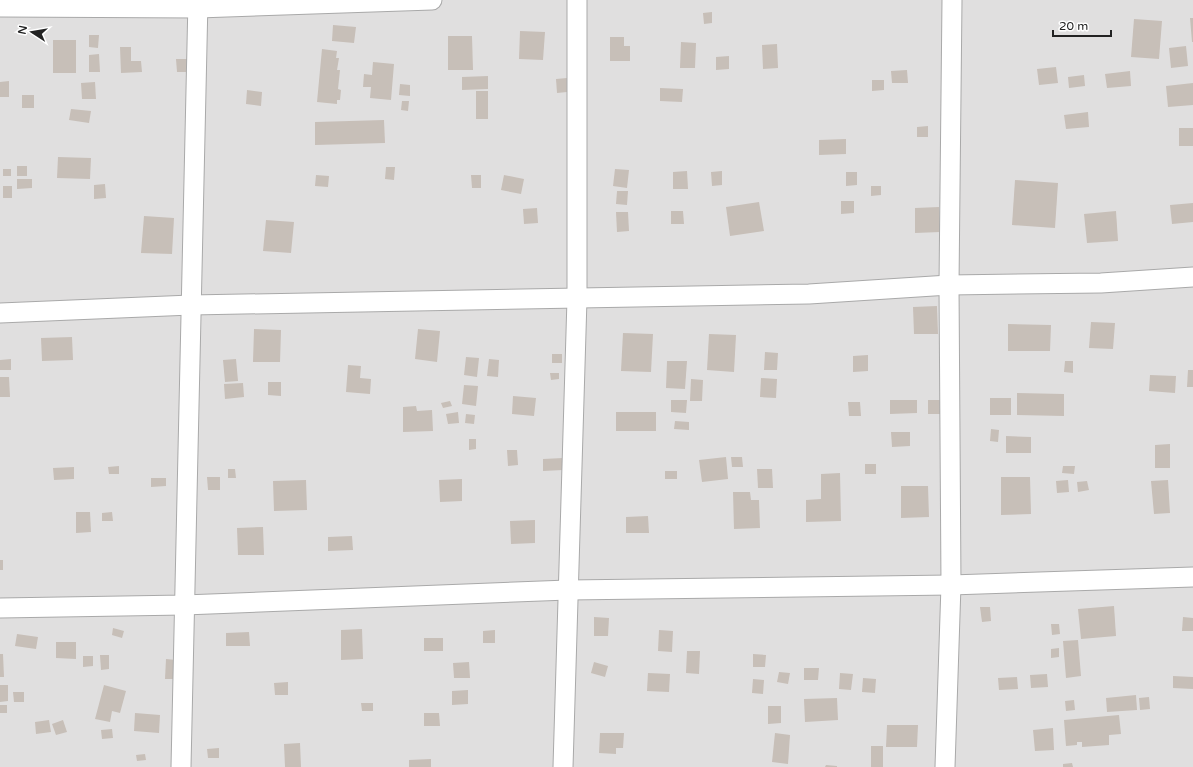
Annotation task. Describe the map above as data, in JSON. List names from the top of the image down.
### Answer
{
  "scale_bar": "20 m",
  "north": "left"
}
